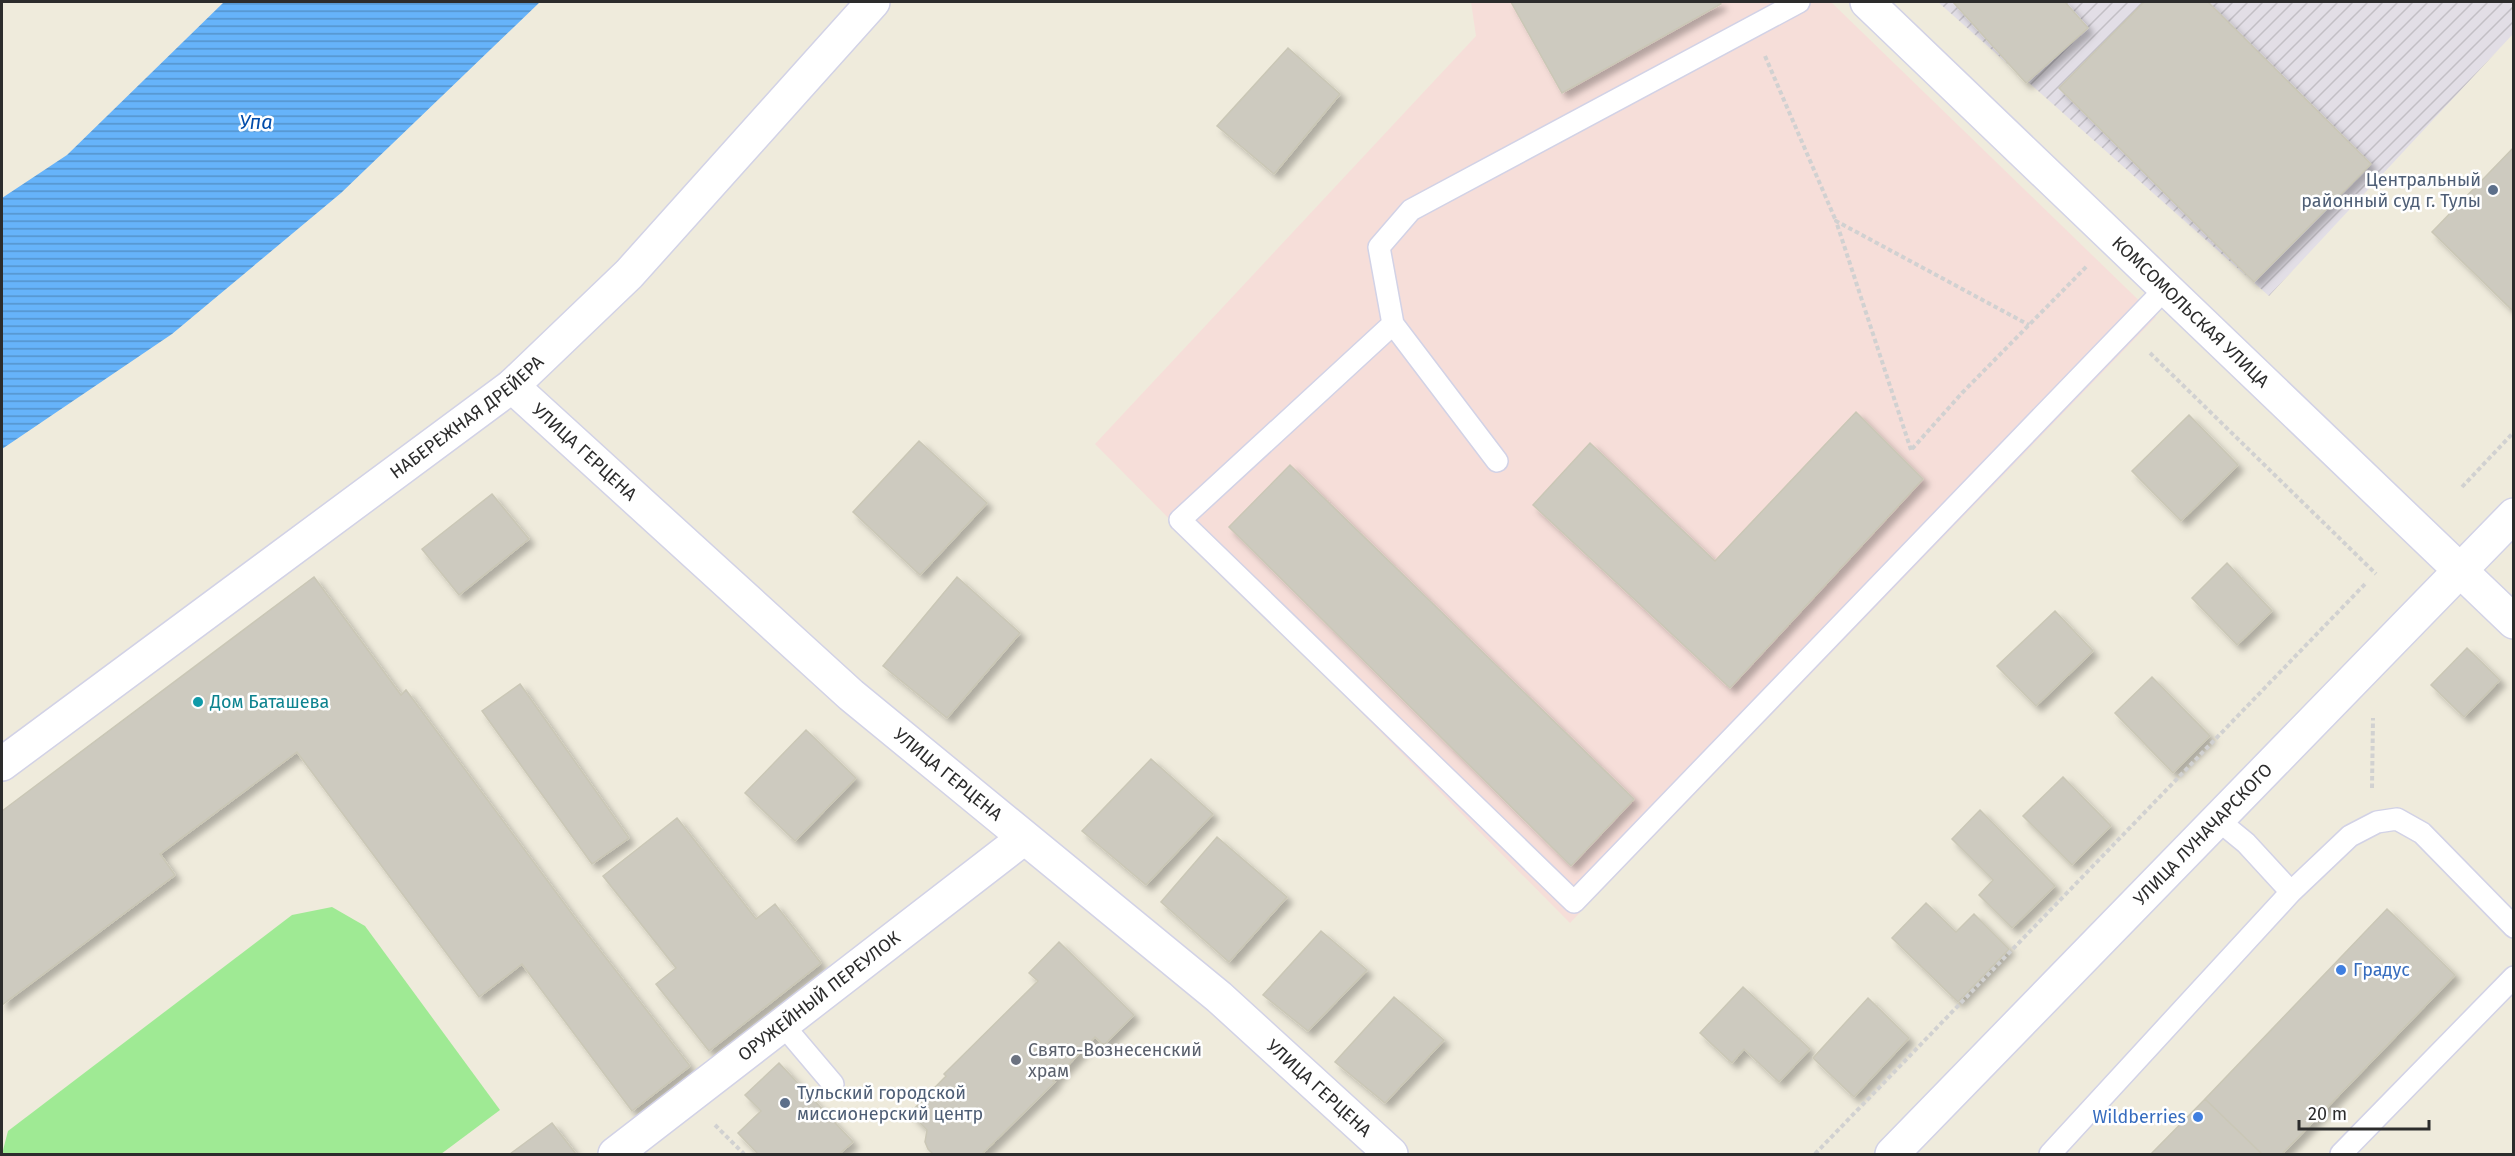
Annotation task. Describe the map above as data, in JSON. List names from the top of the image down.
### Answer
{
  "streets": {
    "street": [
      "КОМСОМОЛЬСКАЯ УЛИЦА",
      "НАБЕРЕЖНАЯ ДРЕЙЕРА",
      "УЛИЦА ГЕРЦЕНА",
      "УЛИЦА ЛУНАЧАРСКОГО",
      "ОРУЖЕЙНЫЙ ПЕРЕУЛОК"
    ]
  },
  "crossings": [
    ["КОМСОМОЛЬСКАЯ УЛИЦА", "УЛИЦА ЛУНАЧАРСКОГО"],
    ["НАБЕРЕЖНАЯ ДРЕЙЕРА", "УЛИЦА ГЕРЦЕНА"],
    ["УЛИЦА ГЕРЦЕНА", "ОРУЖЕЙНЫЙ ПЕРЕУЛОК"]
  ],
  "water": ["Упа"],
  "places": [
    "Центральный районный суд г. Тулы",
    "Дом Баташева",
    "Градус",
    "Свято-Вознесенский храм",
    "Тульский городской миссионерский центр",
    "Wildberries"
  ],
  "scale_bar": "20 m"
}
